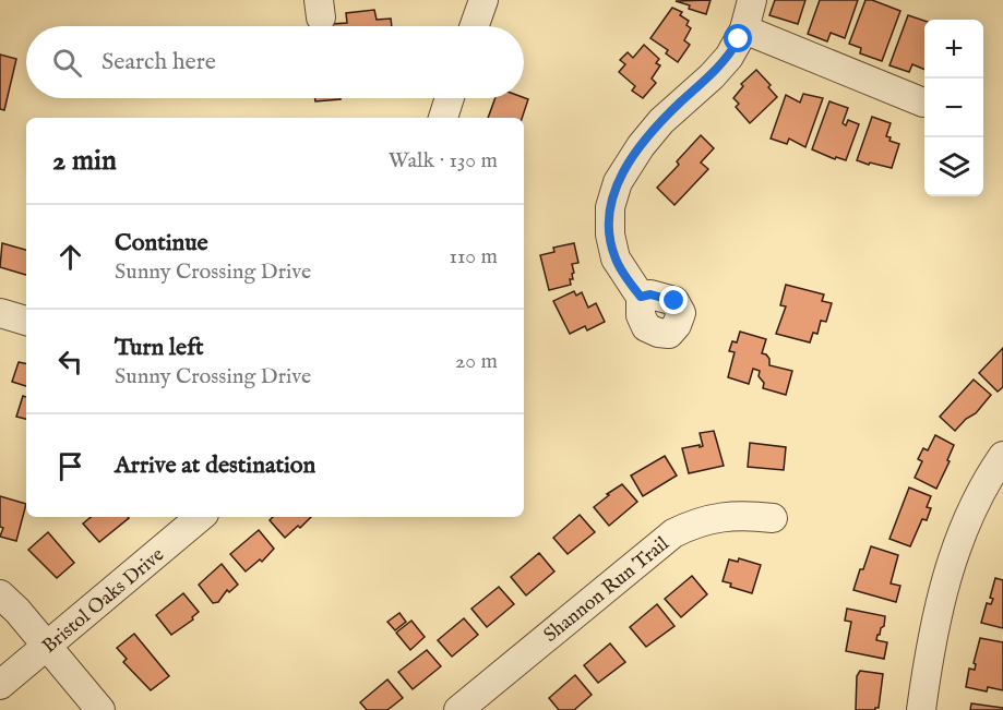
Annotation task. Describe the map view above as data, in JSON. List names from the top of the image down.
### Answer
{
  "streets": {
    "street": ["Shannon Run Trail", "Bristol Oaks Drive"]
  },
  "page": {
    "map_buttons": ["+", "−"],
    "search": "Search here",
    "heading": ["2 min", "Walk · 130 m"],
    "list": [
      ["Continue", "Sunny Crossing Drive", "110 m"],
      ["Turn left", "Sunny Crossing Drive", "20 m"],
      "Arrive at destination"
    ]
  }
}
